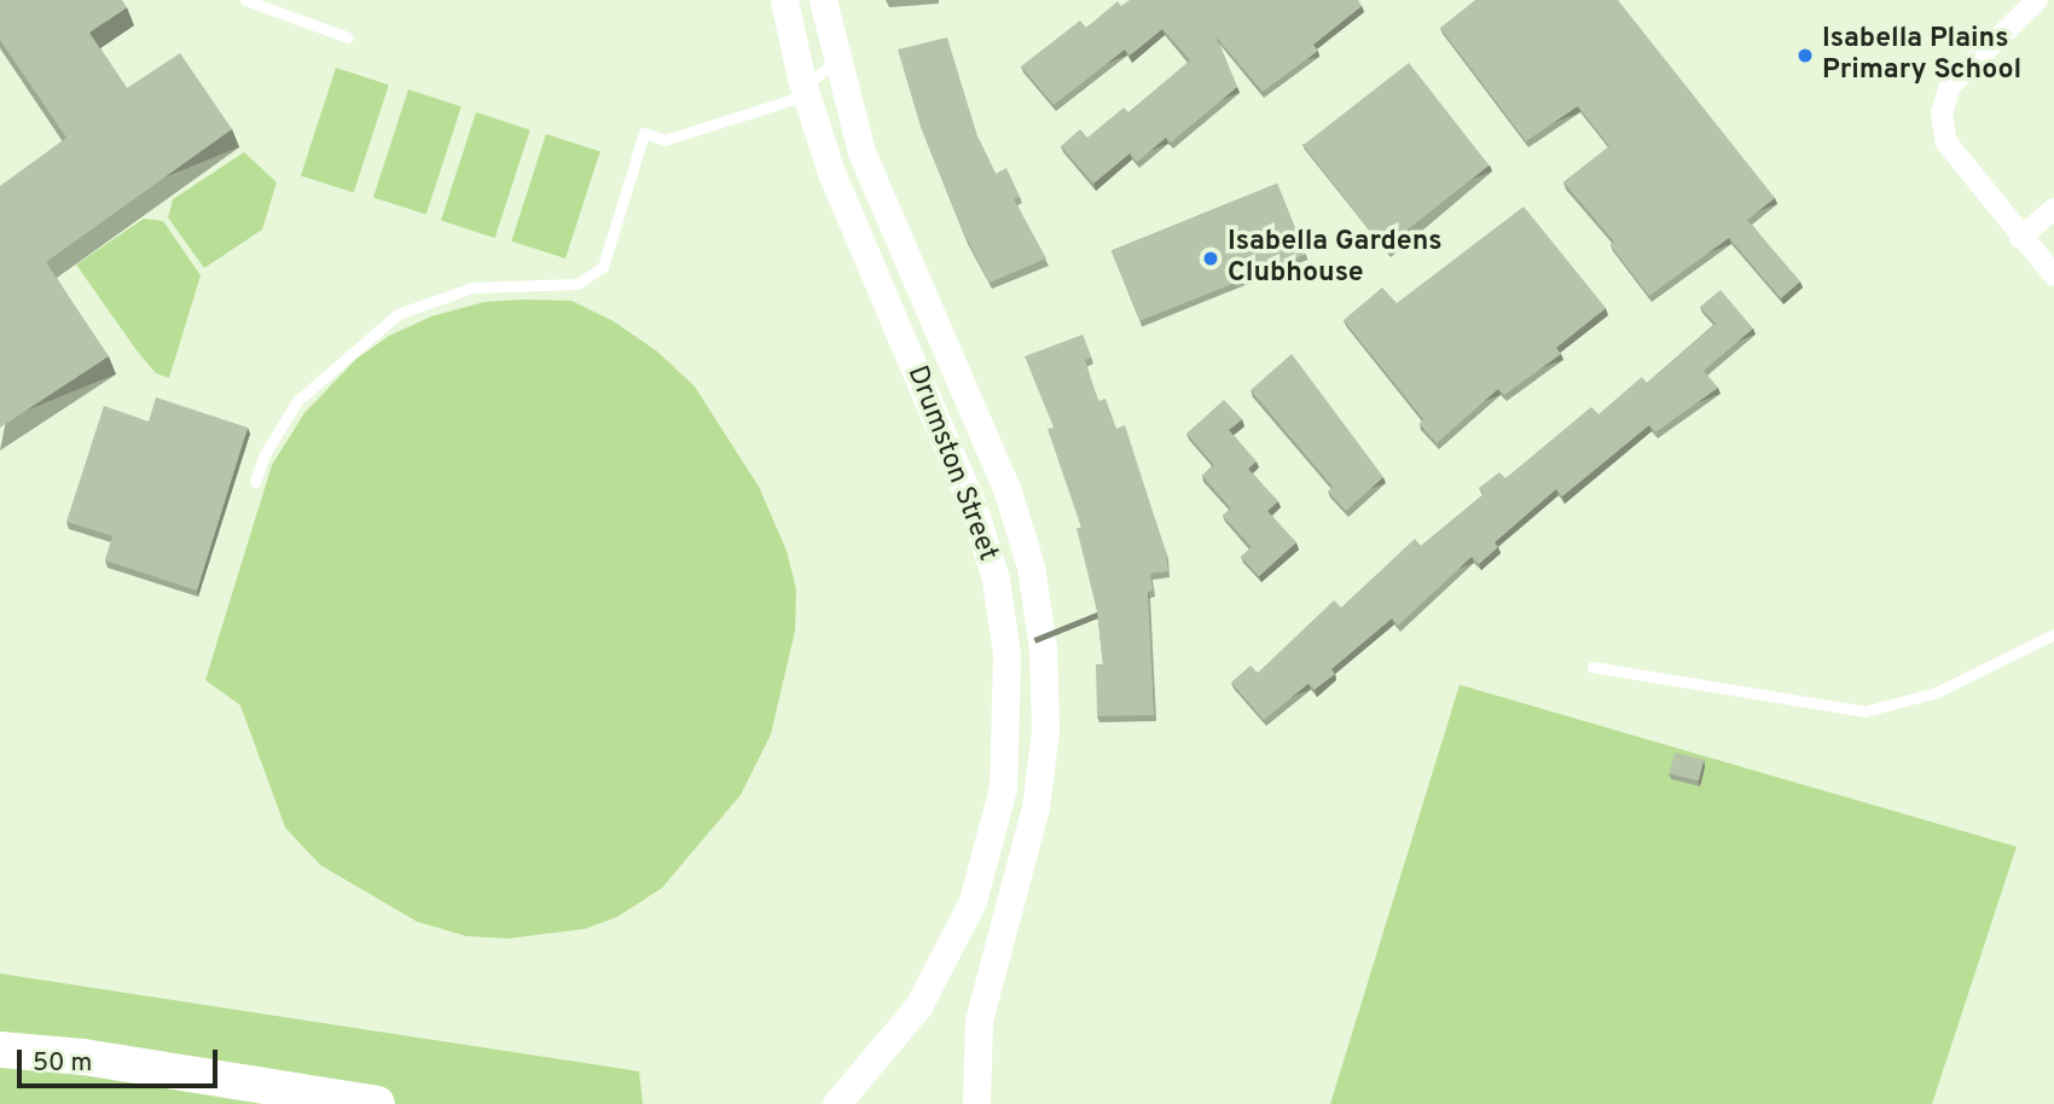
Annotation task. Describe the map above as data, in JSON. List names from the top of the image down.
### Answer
{
  "streets": {
    "street": ["Drumston Street"]
  },
  "places": ["Isabella Plains Primary School", "Isabella Gardens Clubhouse"],
  "scale_bar": "50 m"
}
